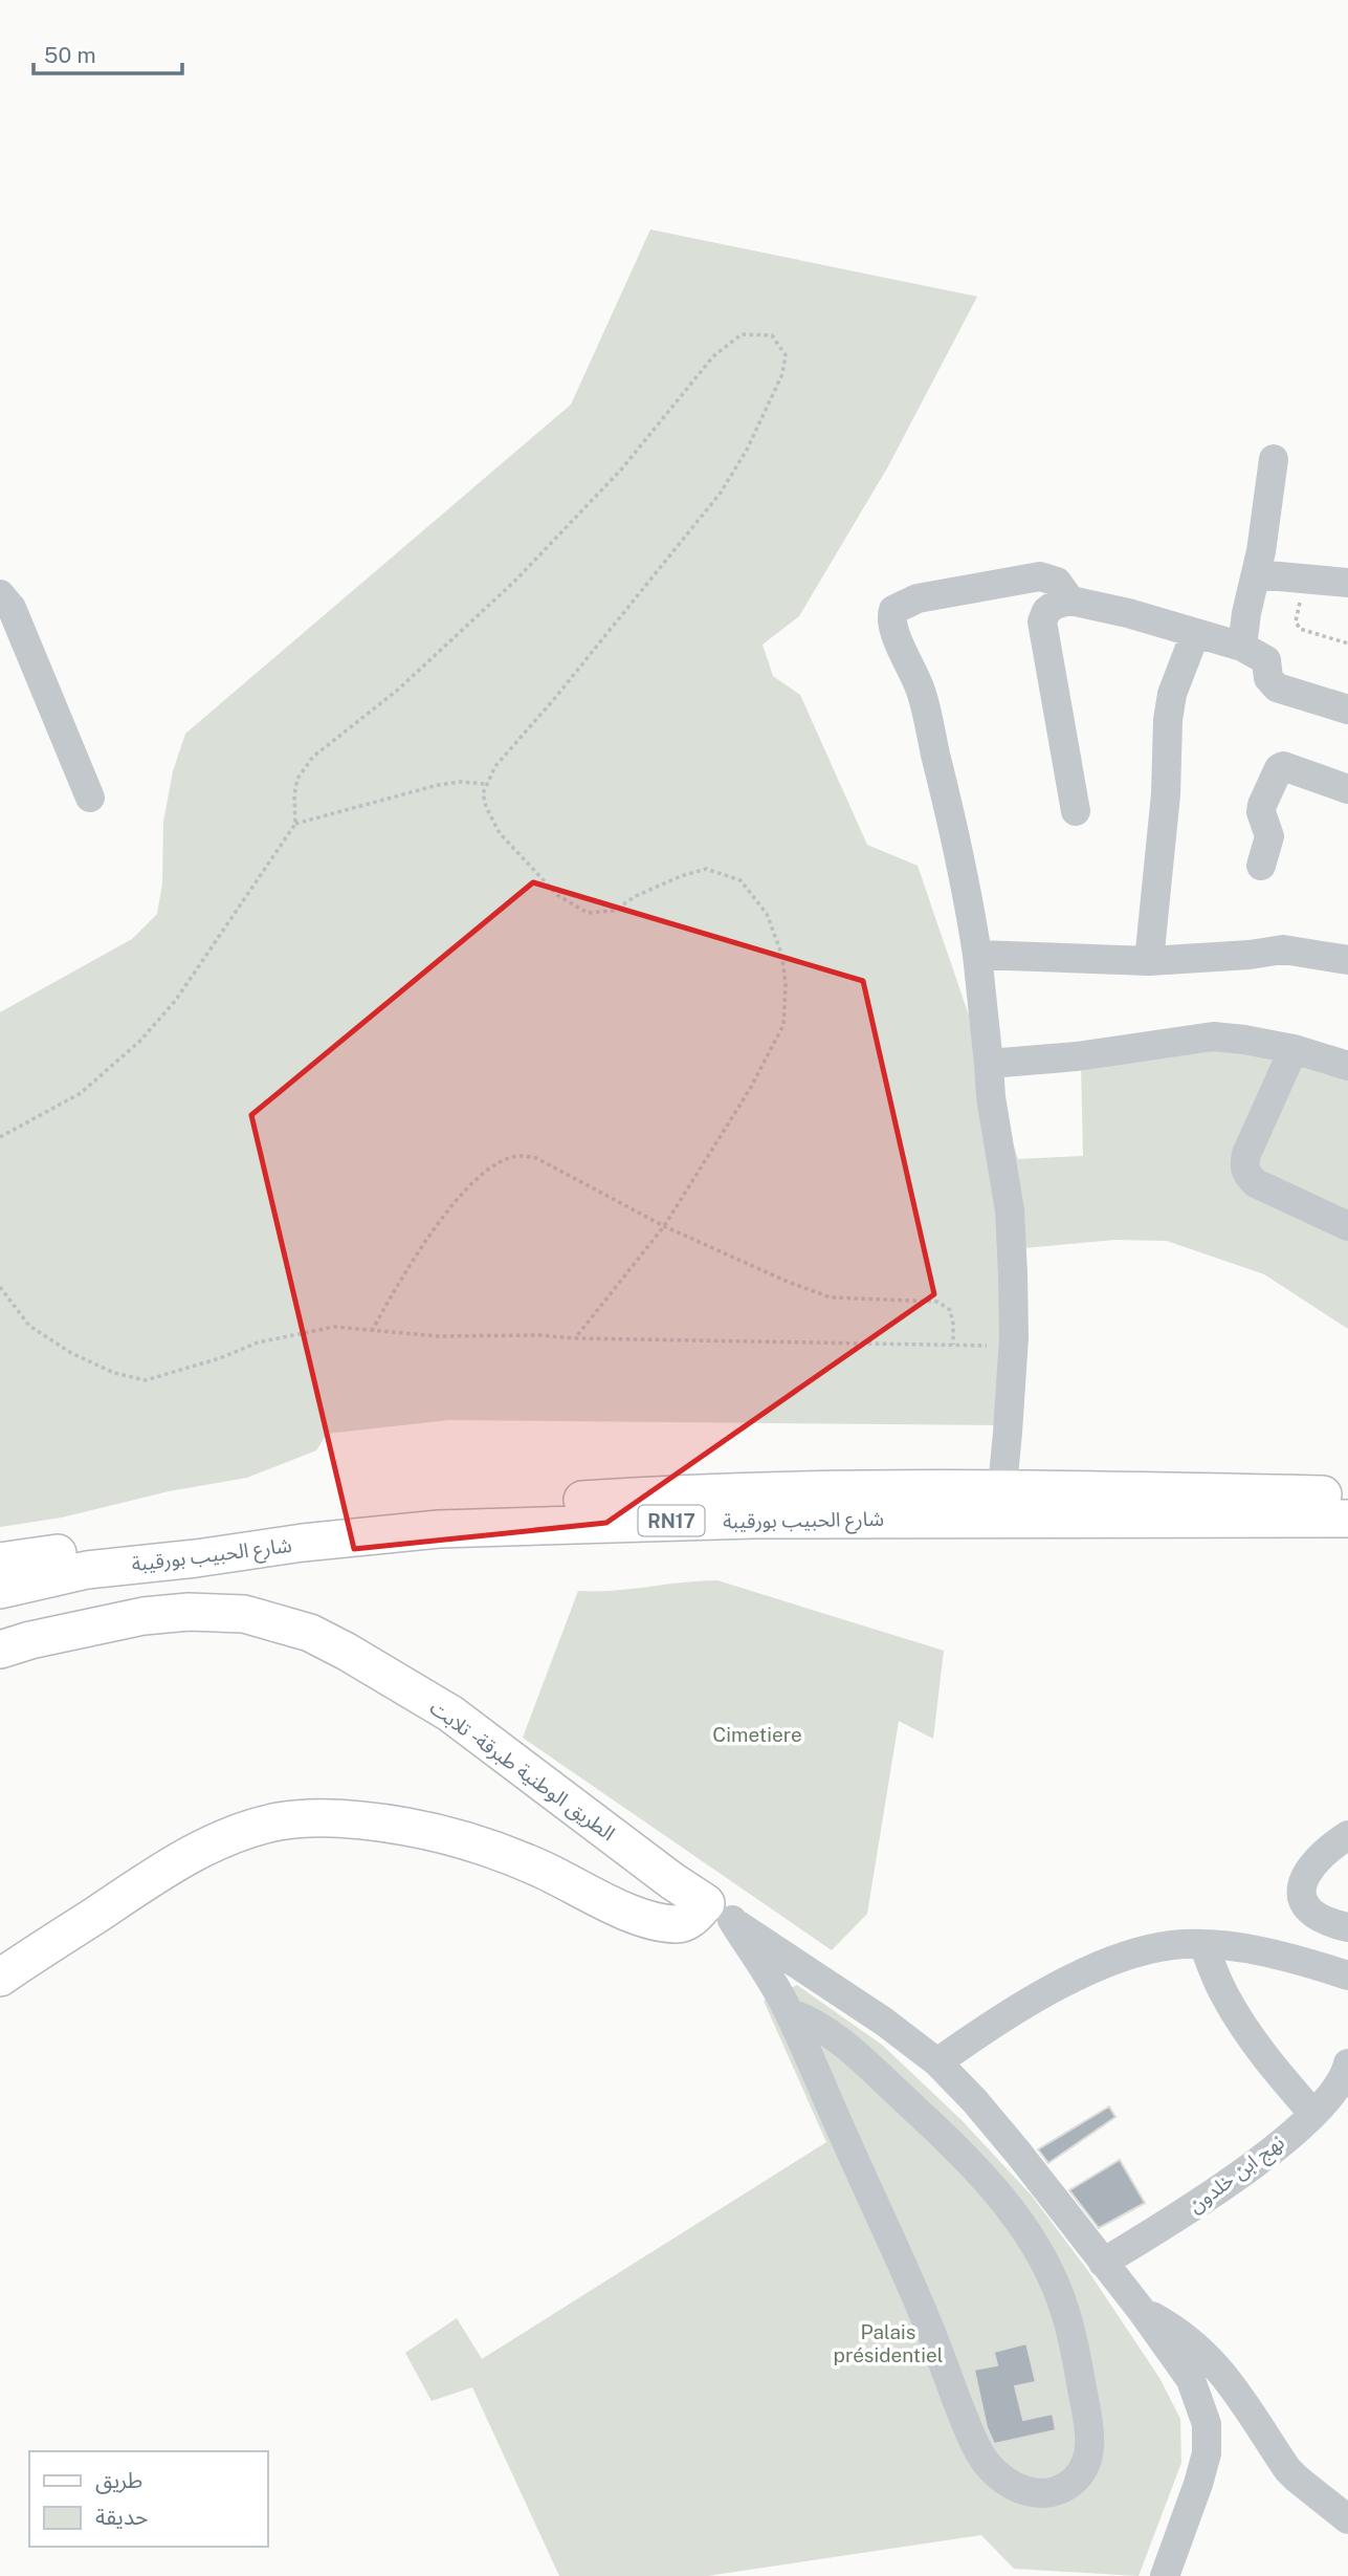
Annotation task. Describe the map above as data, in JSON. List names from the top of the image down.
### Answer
{
  "streets": {
    "main road": ["شارع الحبيب بورقيبة", "RN17", "الطريق الوطنية طبرقة - تلابت"],
    "street": ["نهج ابن خلدون"]
  },
  "parks": ["Cimetiere", "Palais présidentiel"],
  "legend": ["طريق", "حديقة"],
  "scale_bar": "50 m"
}
